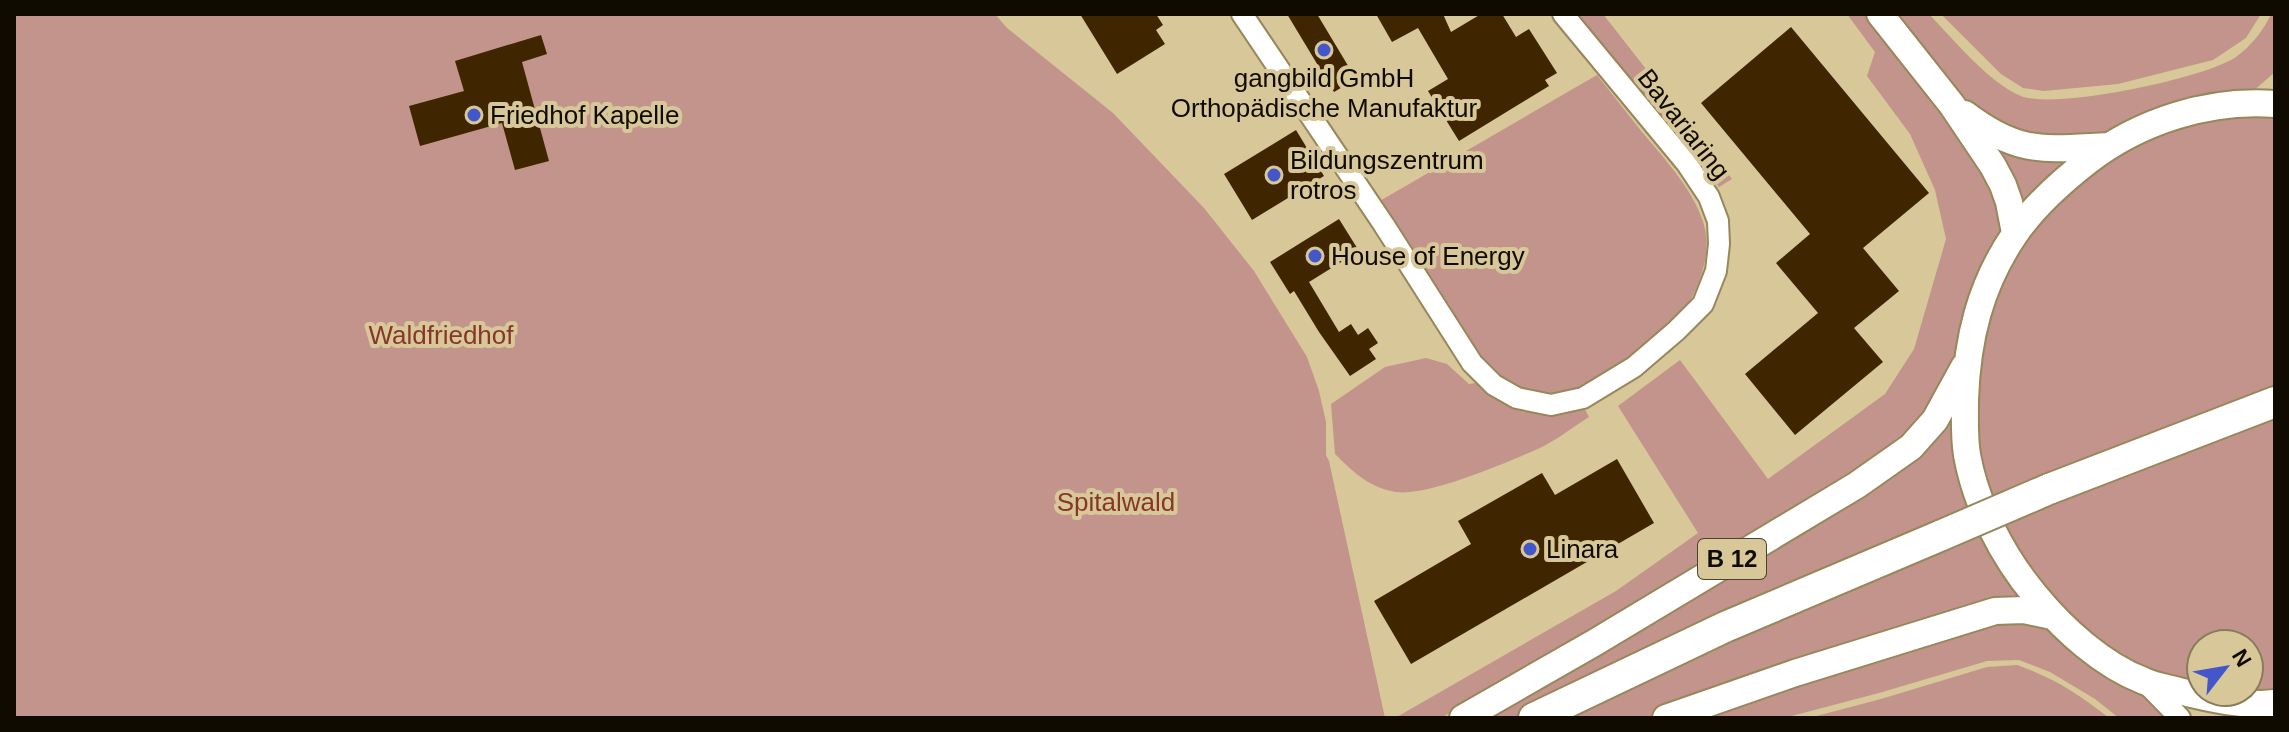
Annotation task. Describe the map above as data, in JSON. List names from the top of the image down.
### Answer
{
  "streets": {
    "highway": ["B 12"],
    "street": ["Bavariaring"]
  },
  "parks": ["Waldfriedhof", "Spitalwald"],
  "places": [
    "gangbild GmbH Orthopädische Manufaktur",
    "Friedhof Kapelle",
    "Bildungszentrum rotros",
    "House of Energy",
    "Linara"
  ],
  "north": "top right"
}
